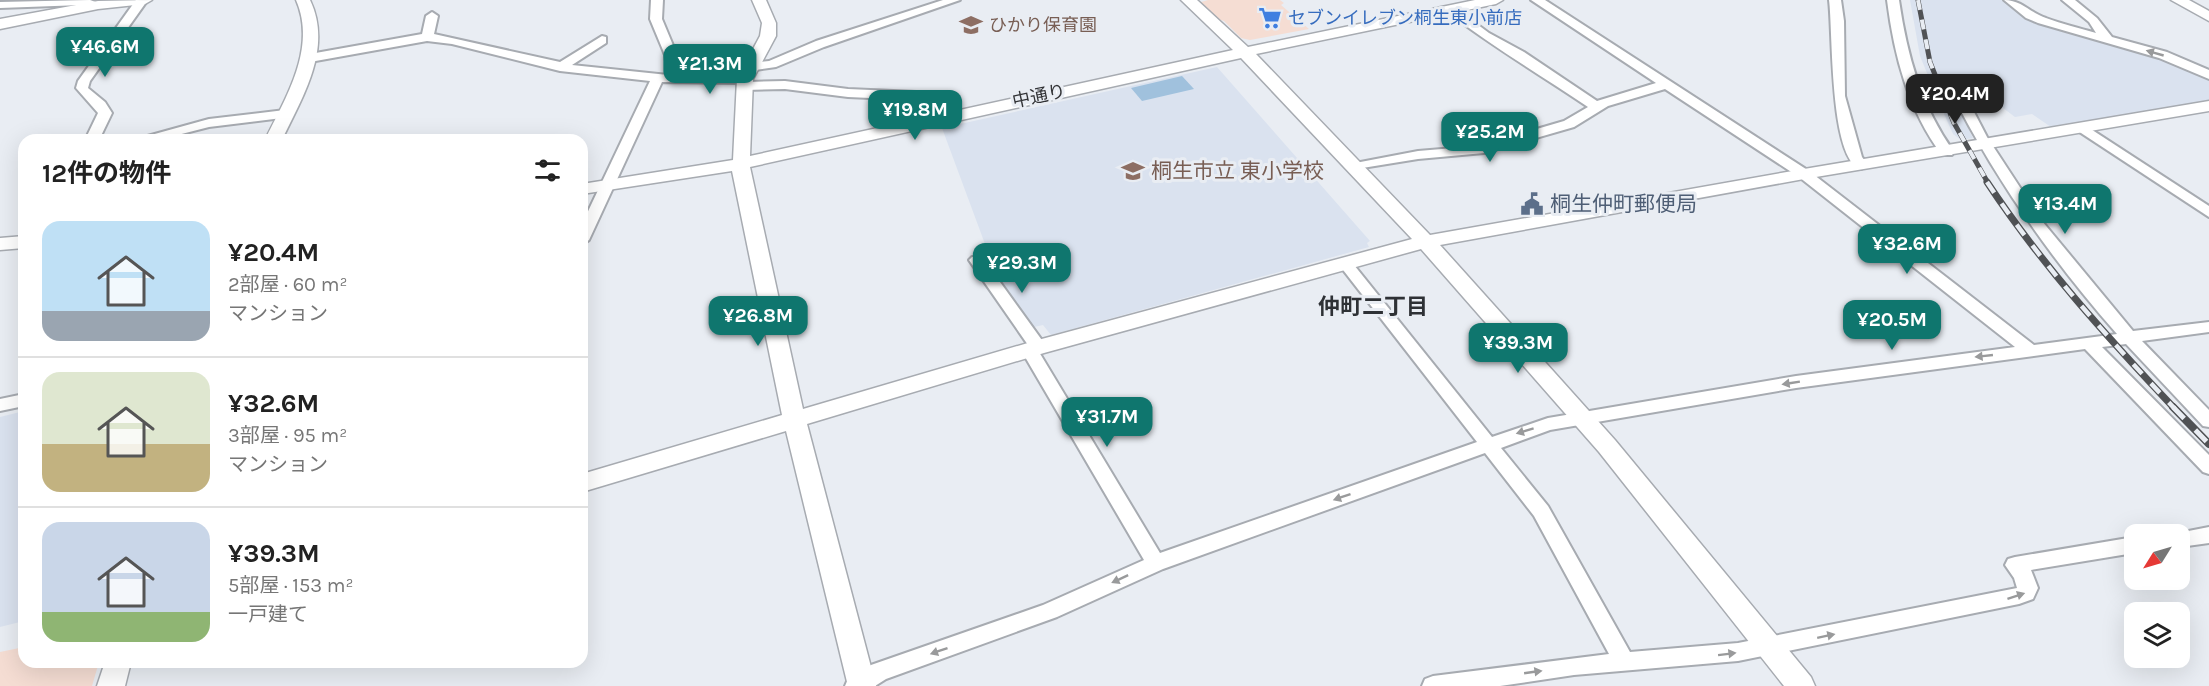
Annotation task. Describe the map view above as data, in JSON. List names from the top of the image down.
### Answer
{
  "streets": {
    "street": ["中通り"]
  },
  "districts": ["仲町二丁目"],
  "places": {
    "supermarket": ["セブンイレブン桐生東小前店"],
    "school or university": ["ひかり保育園", "桐生市立 東小学校"],
    "public building": ["桐生仲町郵便局"]
  },
  "north": "bottom left",
  "page": {
    "price": [
      "¥46.6M",
      "¥21.3M",
      "¥20.4M",
      "¥19.8M",
      "¥25.2M",
      "¥13.4M",
      "¥32.6M",
      "¥29.3M",
      "¥26.8M",
      "¥20.5M",
      "¥39.3M",
      "¥31.7M"
    ],
    "heading": "12件の物件",
    "list": [
      {
        "name": "¥20.4M",
        "note": "2部屋 · 60 m² · マンション"
      },
      {
        "name": "¥32.6M",
        "note": "3部屋 · 95 m² · マンション"
      },
      {
        "name": "¥39.3M",
        "note": "5部屋 · 153 m² · 一戸建て"
      }
    ]
  }
}
